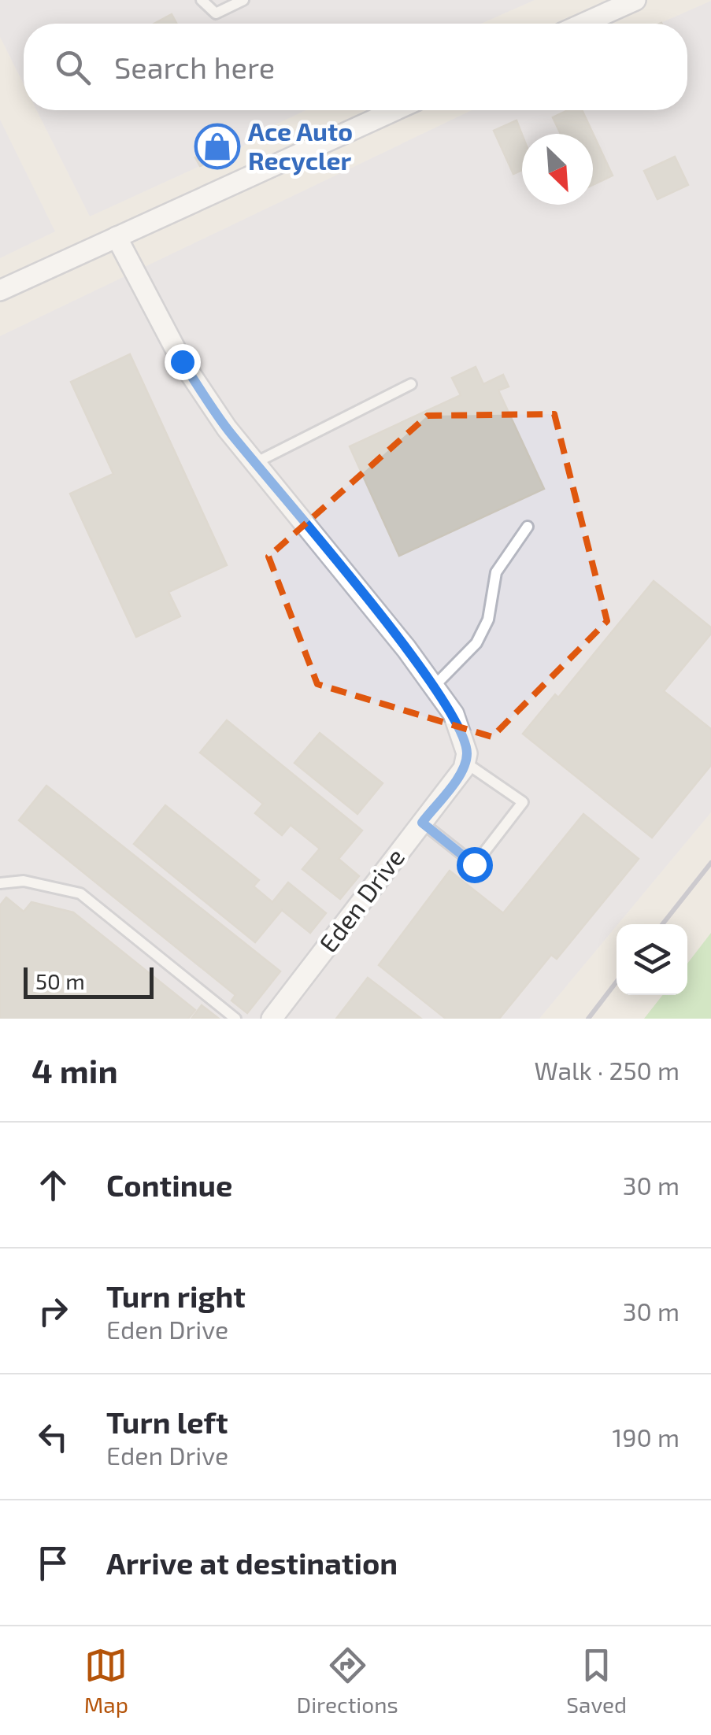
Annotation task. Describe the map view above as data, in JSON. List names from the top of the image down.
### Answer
{
  "streets": {
    "street": ["Eden Drive"]
  },
  "places": {
    "shop": ["Ace Auto Recycler"]
  },
  "scale_bar": "50 m",
  "north": "bottom right",
  "page": {
    "search": "Search here",
    "scale": "50 m",
    "heading": ["4 min", "Walk · 250 m"],
    "list": [
      ["Continue", "30 m"],
      ["Turn right", "Eden Drive", "30 m"],
      ["Turn left", "Eden Drive", "190 m"],
      "Arrive at destination"
    ],
    "nav": ["Map", "Directions", "Saved"]
  }
}
